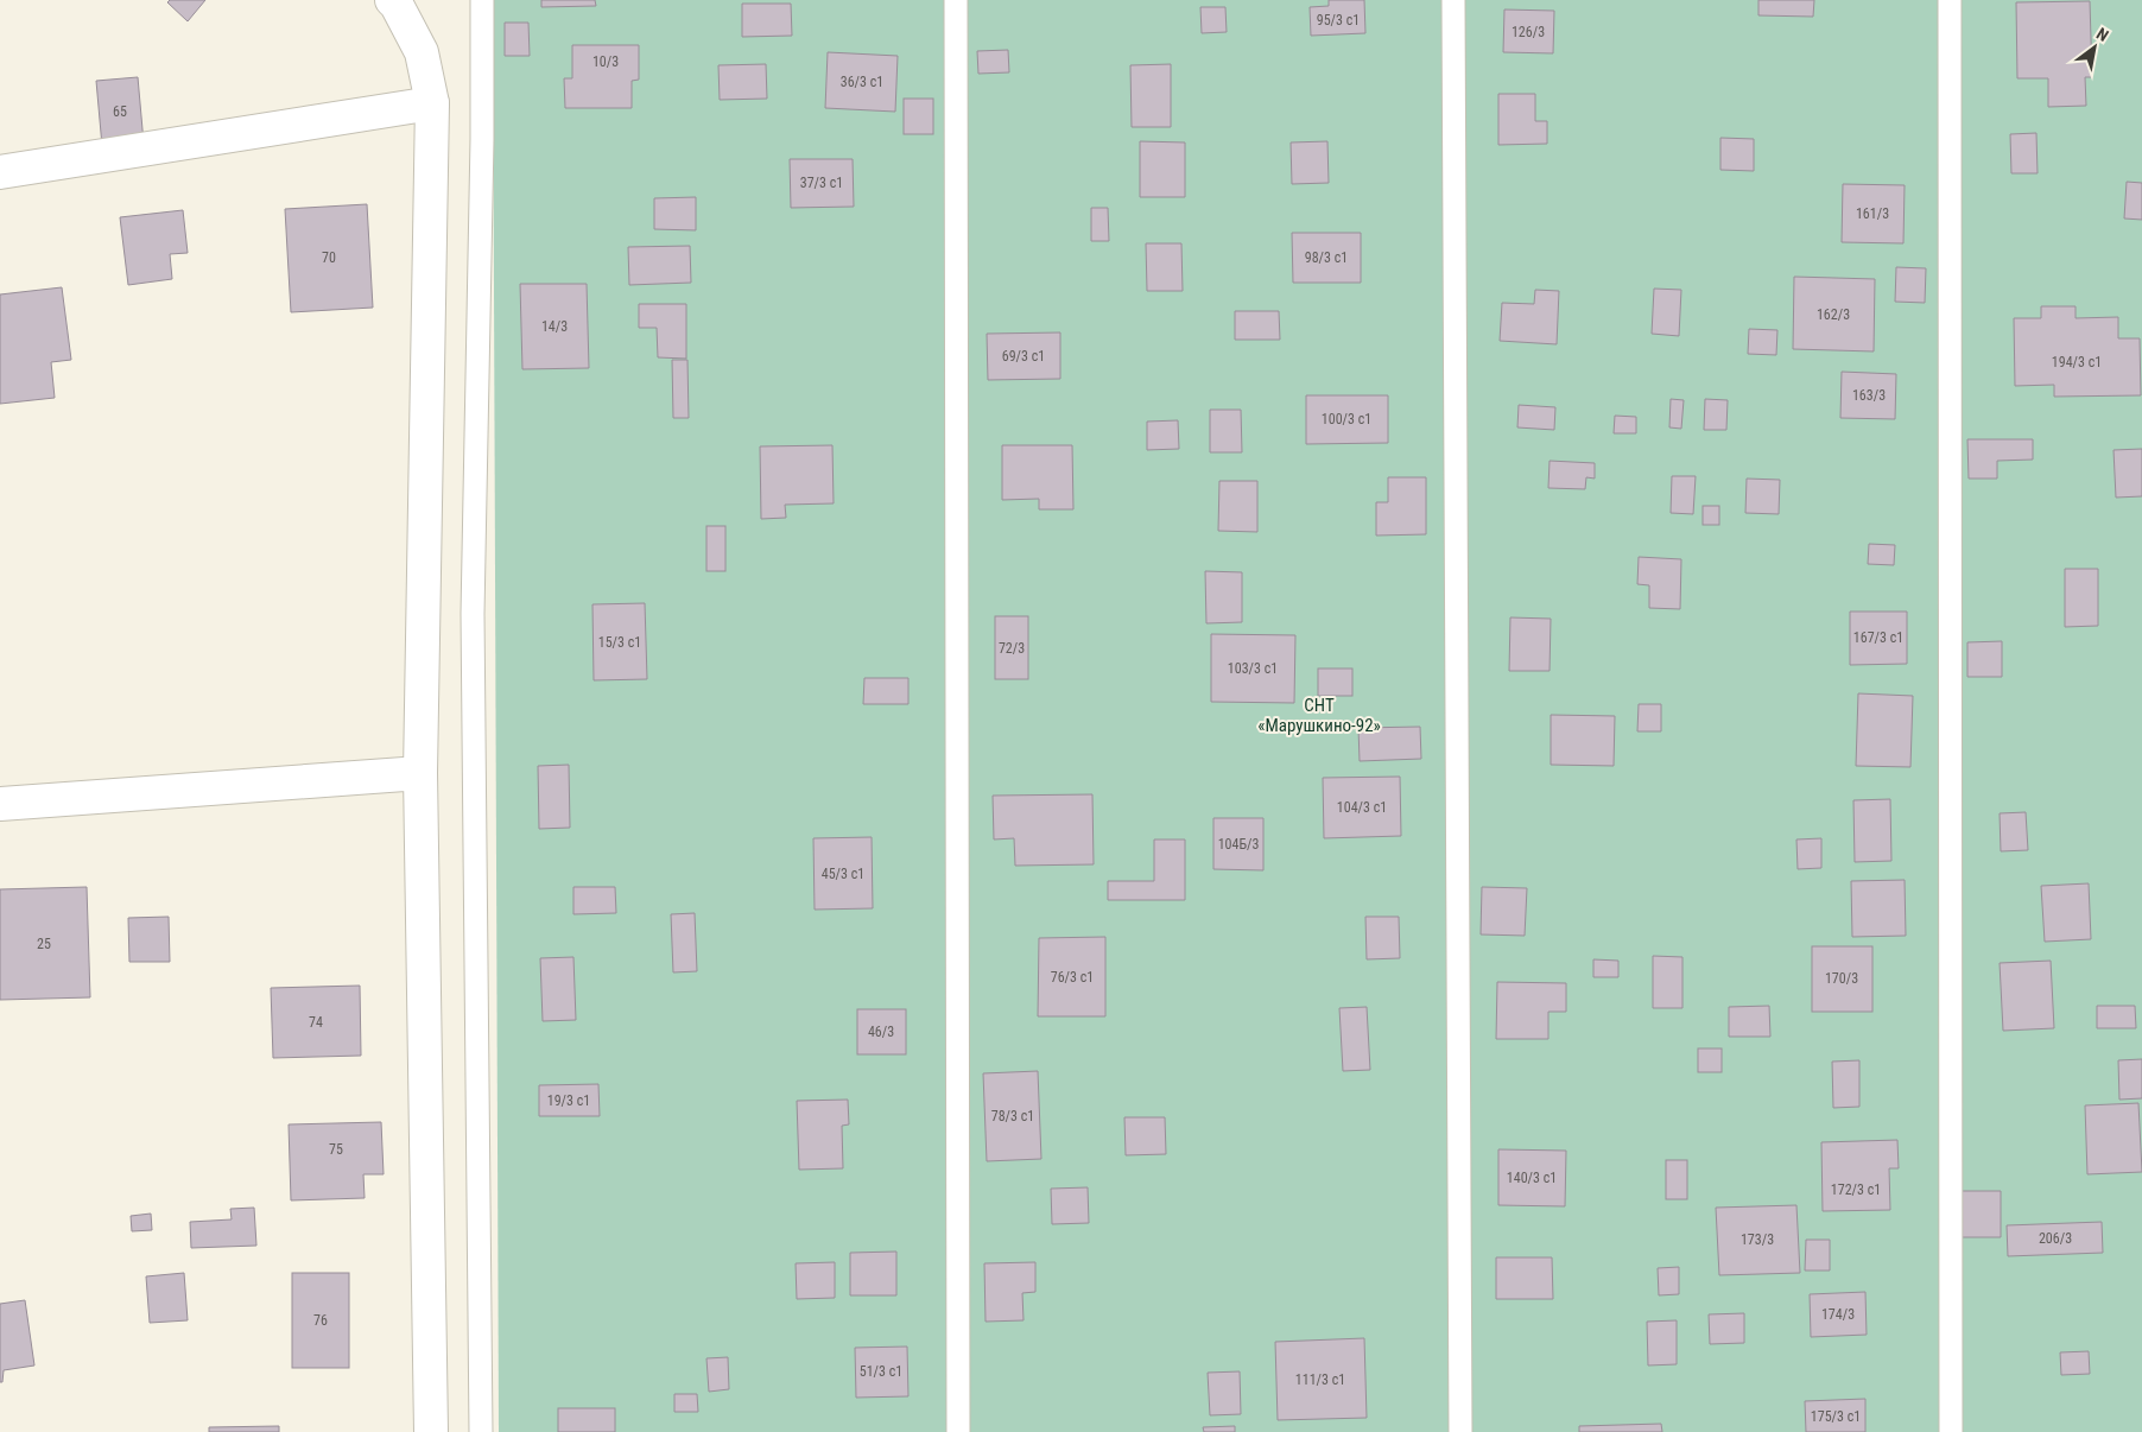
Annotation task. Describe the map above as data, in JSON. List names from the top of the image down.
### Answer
{
  "parks": ["СНТ «Марушкино-92»"],
  "house_numbers": [
    "95/3 с1",
    "126/3",
    "10/3",
    "36/3 с1",
    "65",
    "37/3 с1",
    "161/3",
    "70",
    "98/3 с1",
    "162/3",
    "14/3",
    "69/3 с1",
    "194/3 с1",
    "163/3",
    "100/3 с1",
    "167/3 с1",
    "15/3 с1",
    "72/3",
    "103/3 с1",
    "104/3 с1",
    "104Б/3",
    "45/3 с1",
    "25",
    "76/3 с1",
    "170/3",
    "74",
    "46/3",
    "19/3 с1",
    "78/3 с1",
    "75",
    "140/3 с1",
    "172/3 с1",
    "206/3",
    "173/3",
    "174/3",
    "76",
    "51/3 с1",
    "111/3 с1",
    "175/3 с1"
  ],
  "north": "top right"
}
